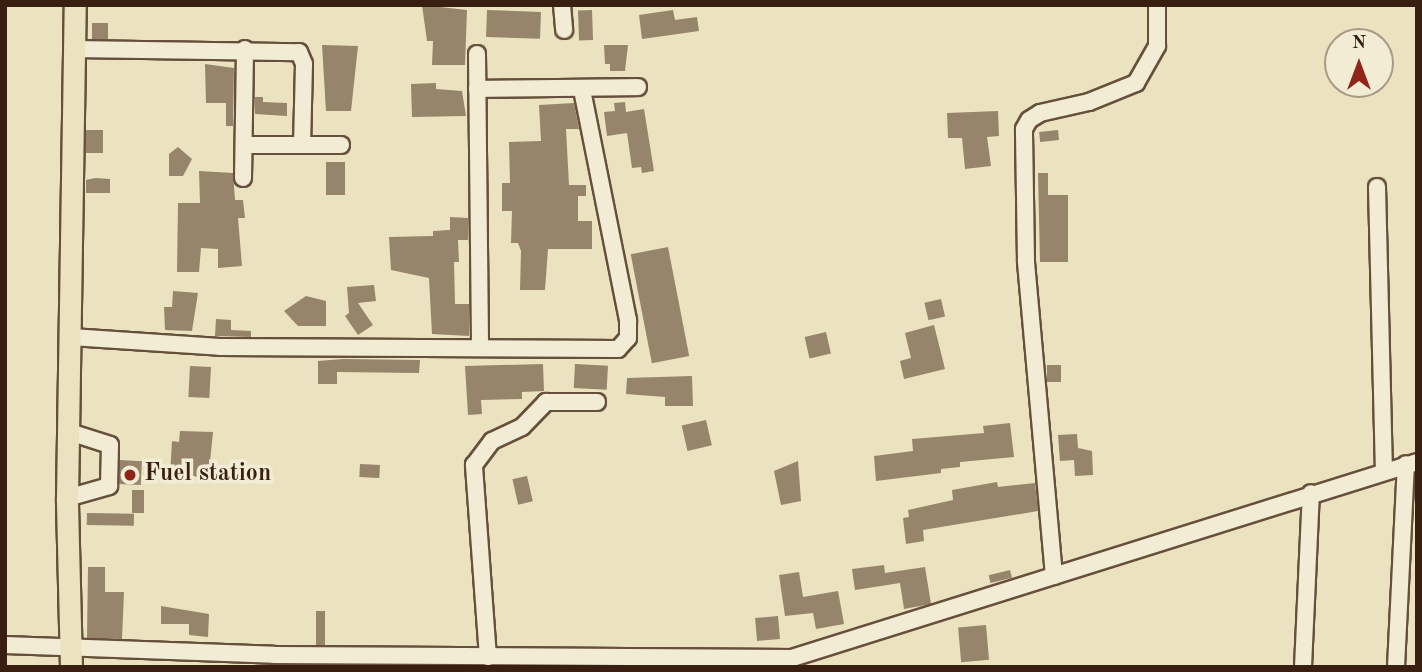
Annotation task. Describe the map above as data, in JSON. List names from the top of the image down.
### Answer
{
  "places": ["Fuel station"],
  "north": "top"
}
